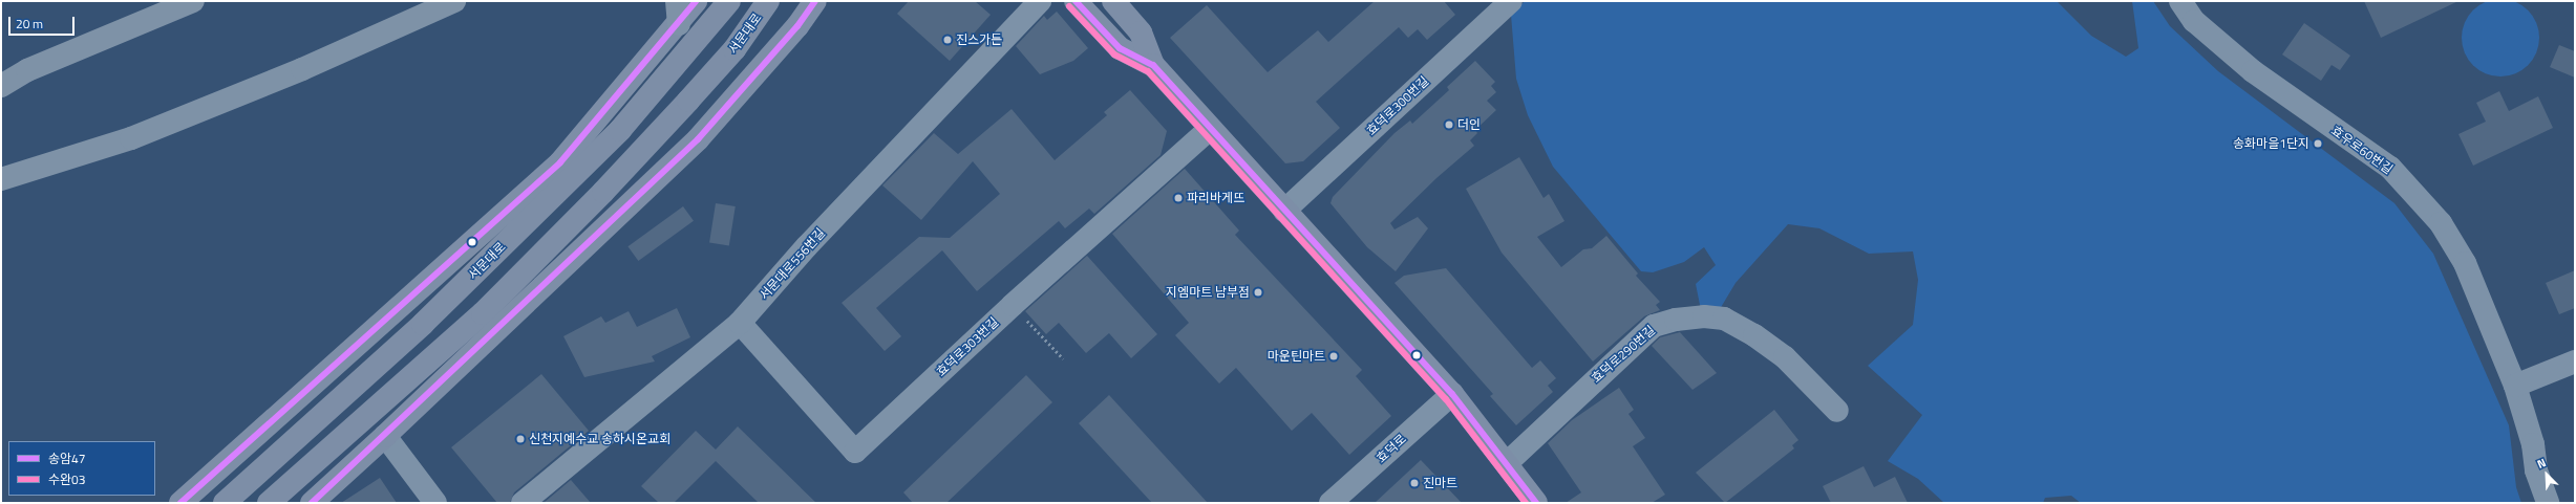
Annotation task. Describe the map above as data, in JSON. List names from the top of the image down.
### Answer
{
  "streets": {
    "main road": ["서문대로"],
    "street": [
      "효덕로300번길",
      "효우로60번길",
      "서문대로556번길",
      "효덕로303번길",
      "효덕로290번길",
      "효덕로"
    ]
  },
  "crossings": [
    ["서문대로556번길", "효덕로303번길"]
  ],
  "places": [
    "진스가든",
    "더인",
    "송화마을1단지",
    "파리바게뜨",
    "지엠마트 남부점",
    "마운틴마트",
    "신천지예수교 송하시온교회",
    "진마트"
  ],
  "lines": ["transit line 송암47", "transit line 수완03"],
  "legend": ["송암47", "수완03"],
  "scale_bar": "20 m",
  "north": "top left"
}
